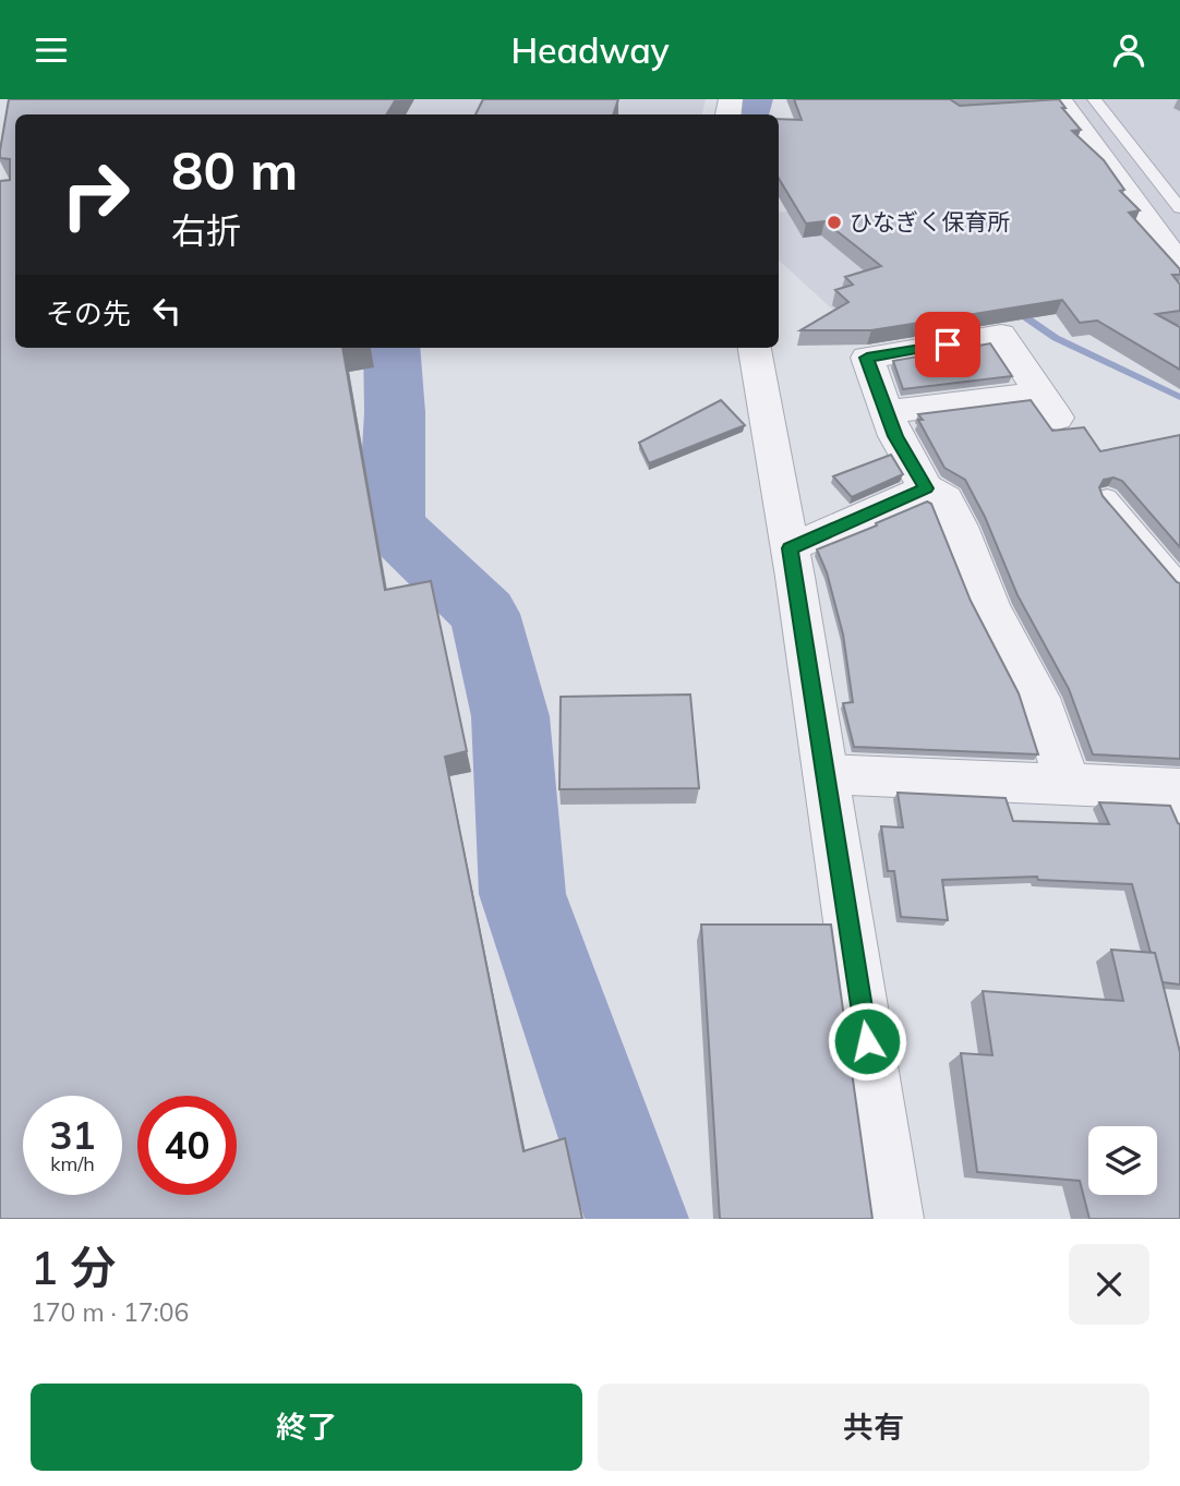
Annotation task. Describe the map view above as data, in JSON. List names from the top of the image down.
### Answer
{
  "places": ["ひなぎく保育所"],
  "page": {
    "header": "Headway",
    "turn": ["80 m", "右折"],
    "then": "その先",
    "speed": "31 km/h",
    "limit": "40",
    "heading": ["1 分", "170 m · 17:06"],
    "buttons": ["終了", "共有"]
  }
}
